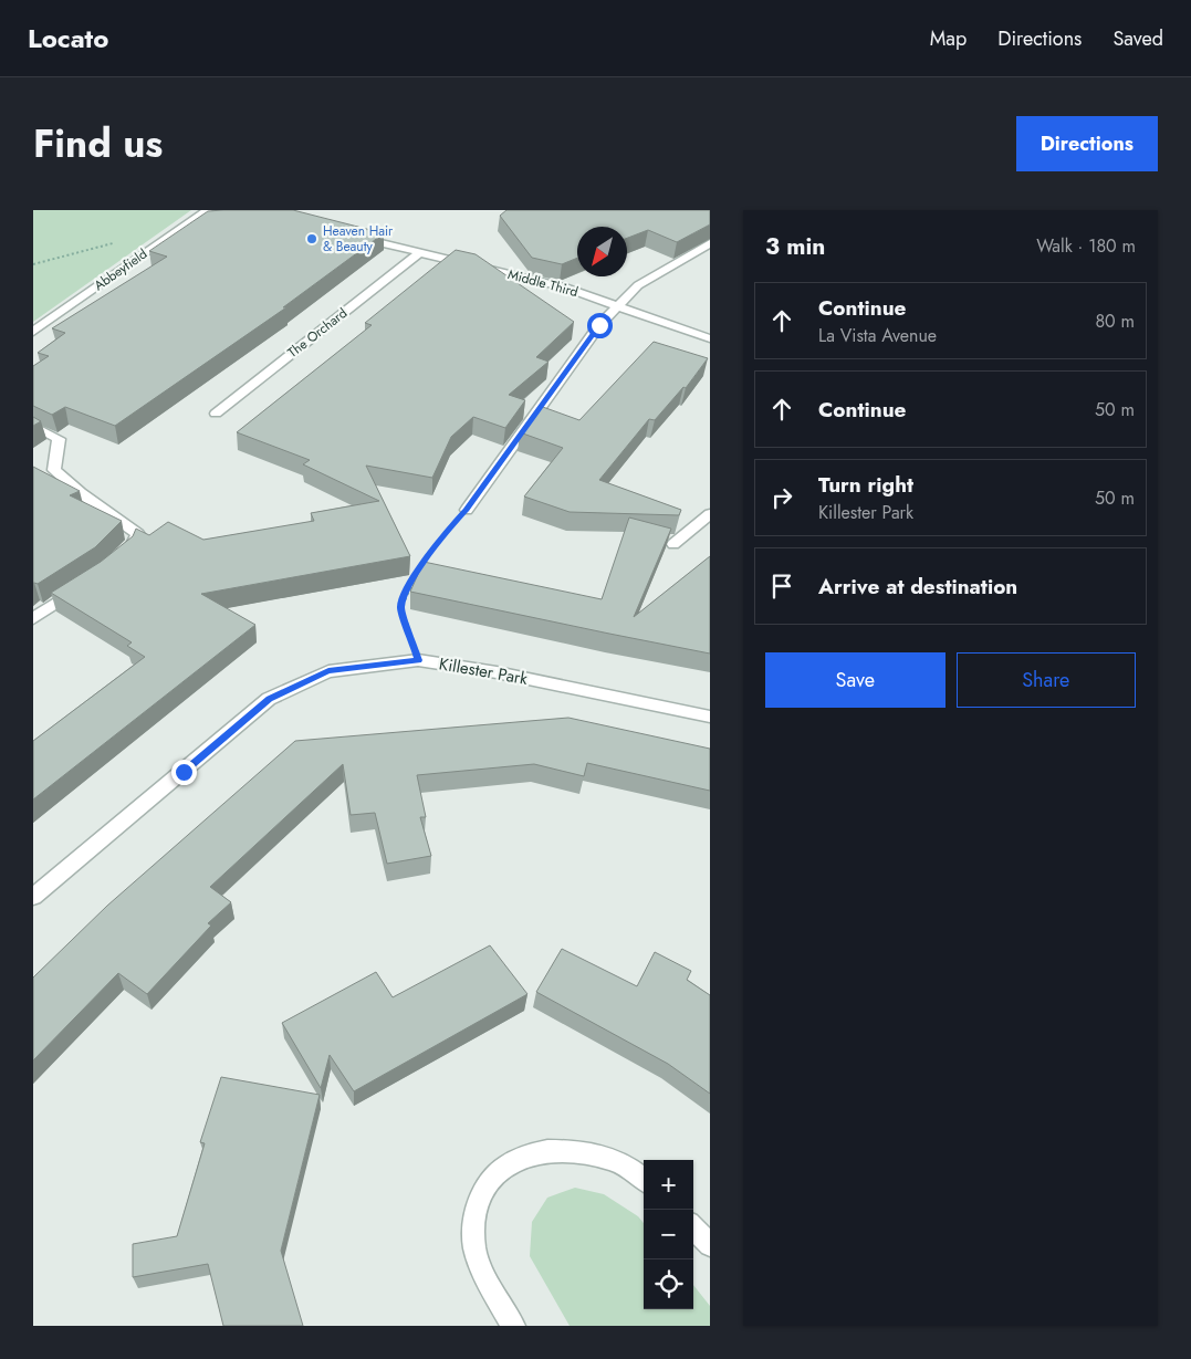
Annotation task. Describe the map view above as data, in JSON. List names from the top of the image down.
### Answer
{
  "streets": {
    "street": [
      "Abbeyfield",
      "Middle Third",
      "The Orchard",
      "Killester Park"
    ]
  },
  "crossings": [
    ["Middle Third", "The Orchard"]
  ],
  "places": ["Heaven Hair & Beauty"],
  "north": "bottom left",
  "page": {
    "header": "Locato",
    "nav": ["Map", "Directions", "Saved"],
    "title": "Find us",
    "buttons": [
      "Directions",
      ["Save", "Share"]
    ],
    "heading": ["3 min", "Walk · 180 m"],
    "list": [
      ["Continue", "La Vista Avenue", "80 m"],
      ["Continue", "50 m"],
      ["Turn right", "Killester Park", "50 m"],
      "Arrive at destination"
    ],
    "map_buttons": ["+", "−"]
  }
}
